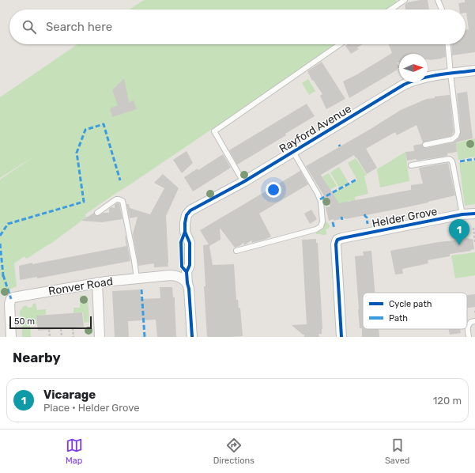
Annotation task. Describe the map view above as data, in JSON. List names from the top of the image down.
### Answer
{
  "streets": {
    "street": ["Rayford Avenue", "Helder Grove", "Ronver Road"]
  },
  "crossings": [
    ["Rayford Avenue", "Ronver Road"]
  ],
  "legend": ["Cycle path", "Path"],
  "scale_bar": "50 m",
  "north": "right",
  "page": {
    "search": "Search here",
    "pins": "1",
    "scale": "50 m",
    "heading": "Nearby",
    "list": [
      {
        "mark": "1",
        "name": "Vicarage",
        "note": "Place · Helder Grove",
        "value": "120 m"
      }
    ],
    "nav": ["Map", "Directions", "Saved"]
  }
}
